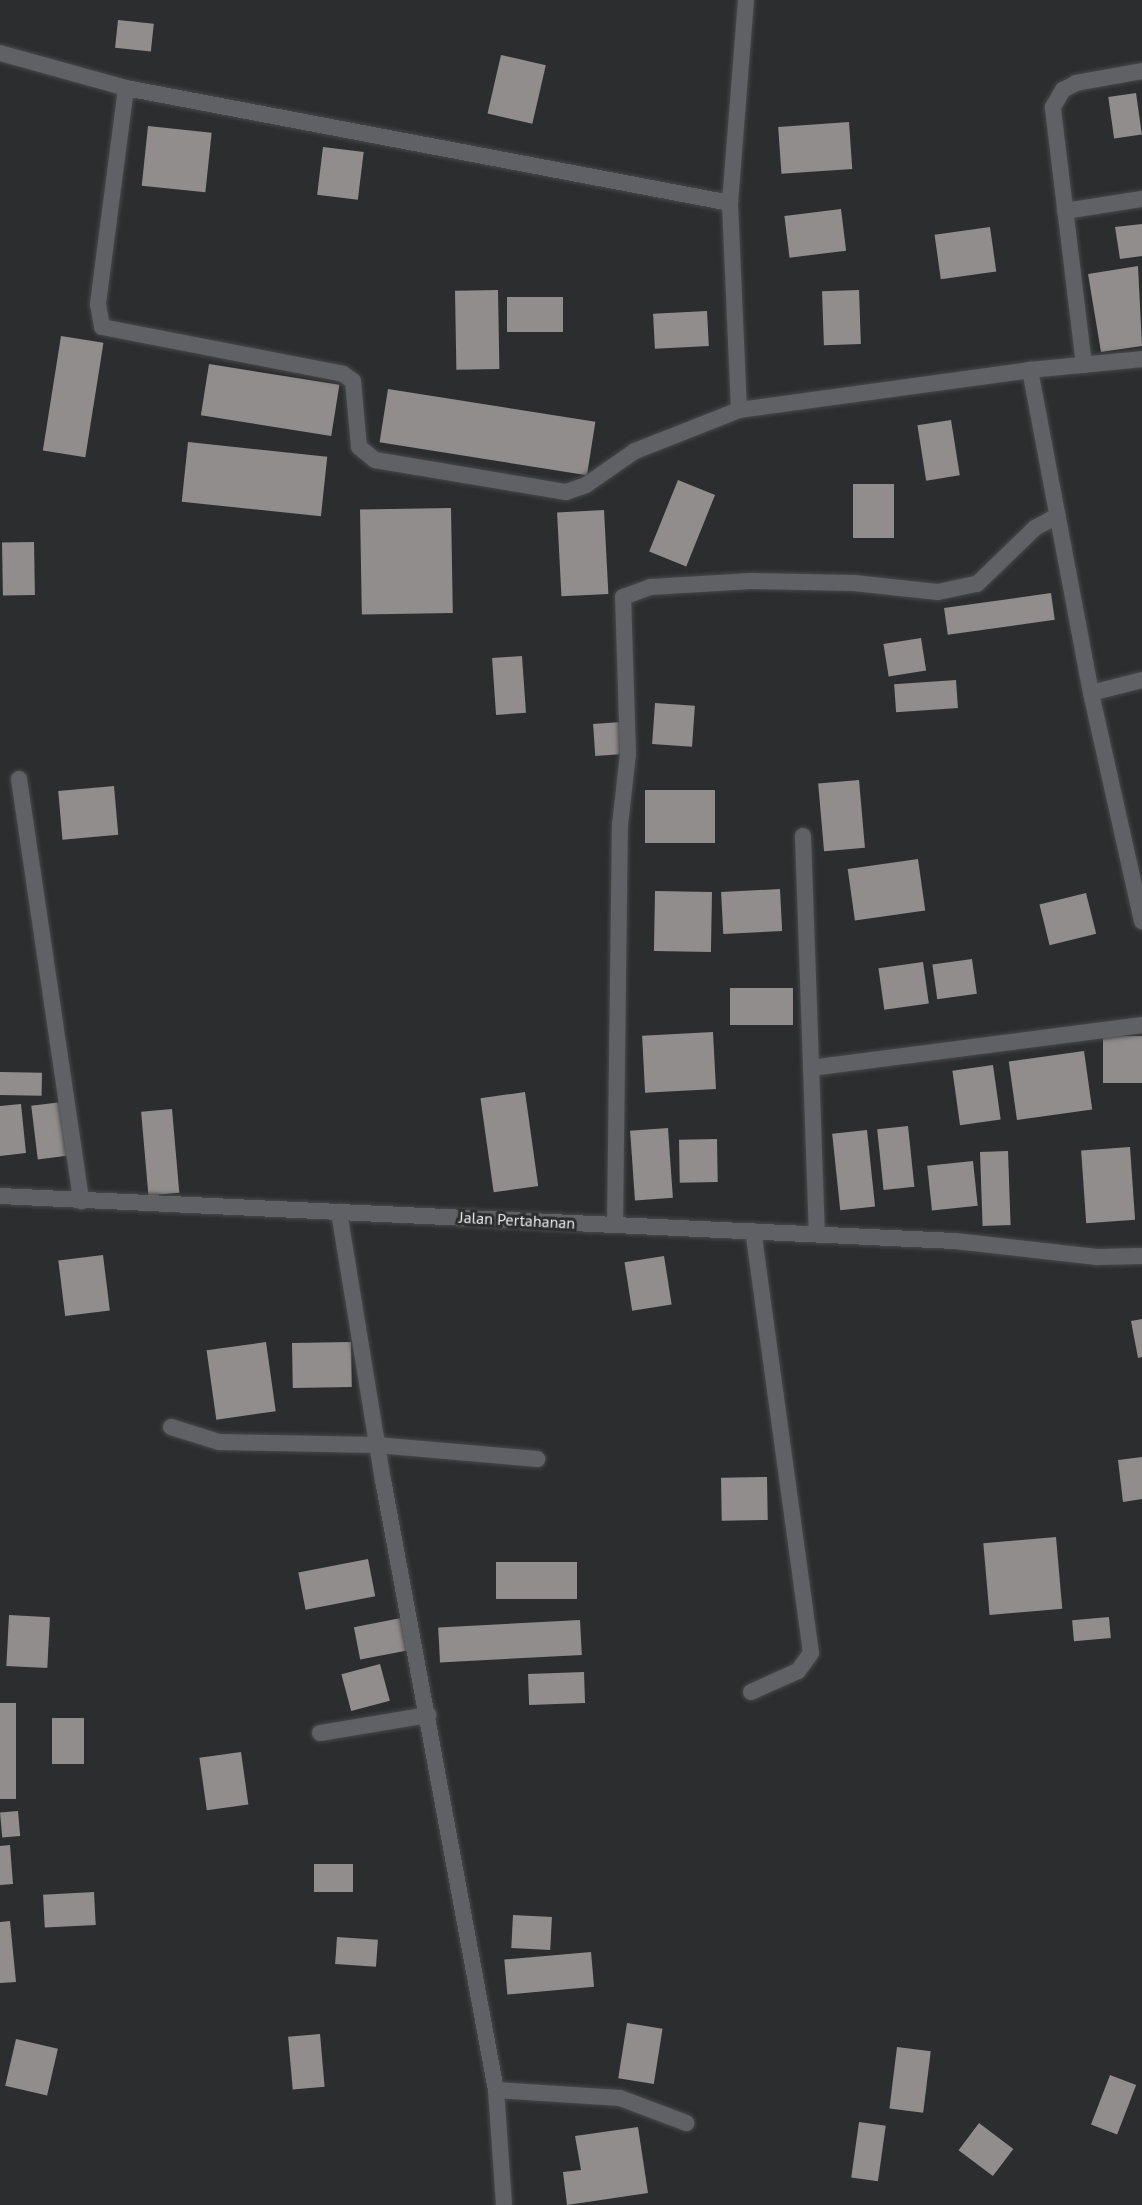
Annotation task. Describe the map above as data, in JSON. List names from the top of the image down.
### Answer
{
  "streets": {
    "street": ["Jalan Pertahanan"]
  }
}
